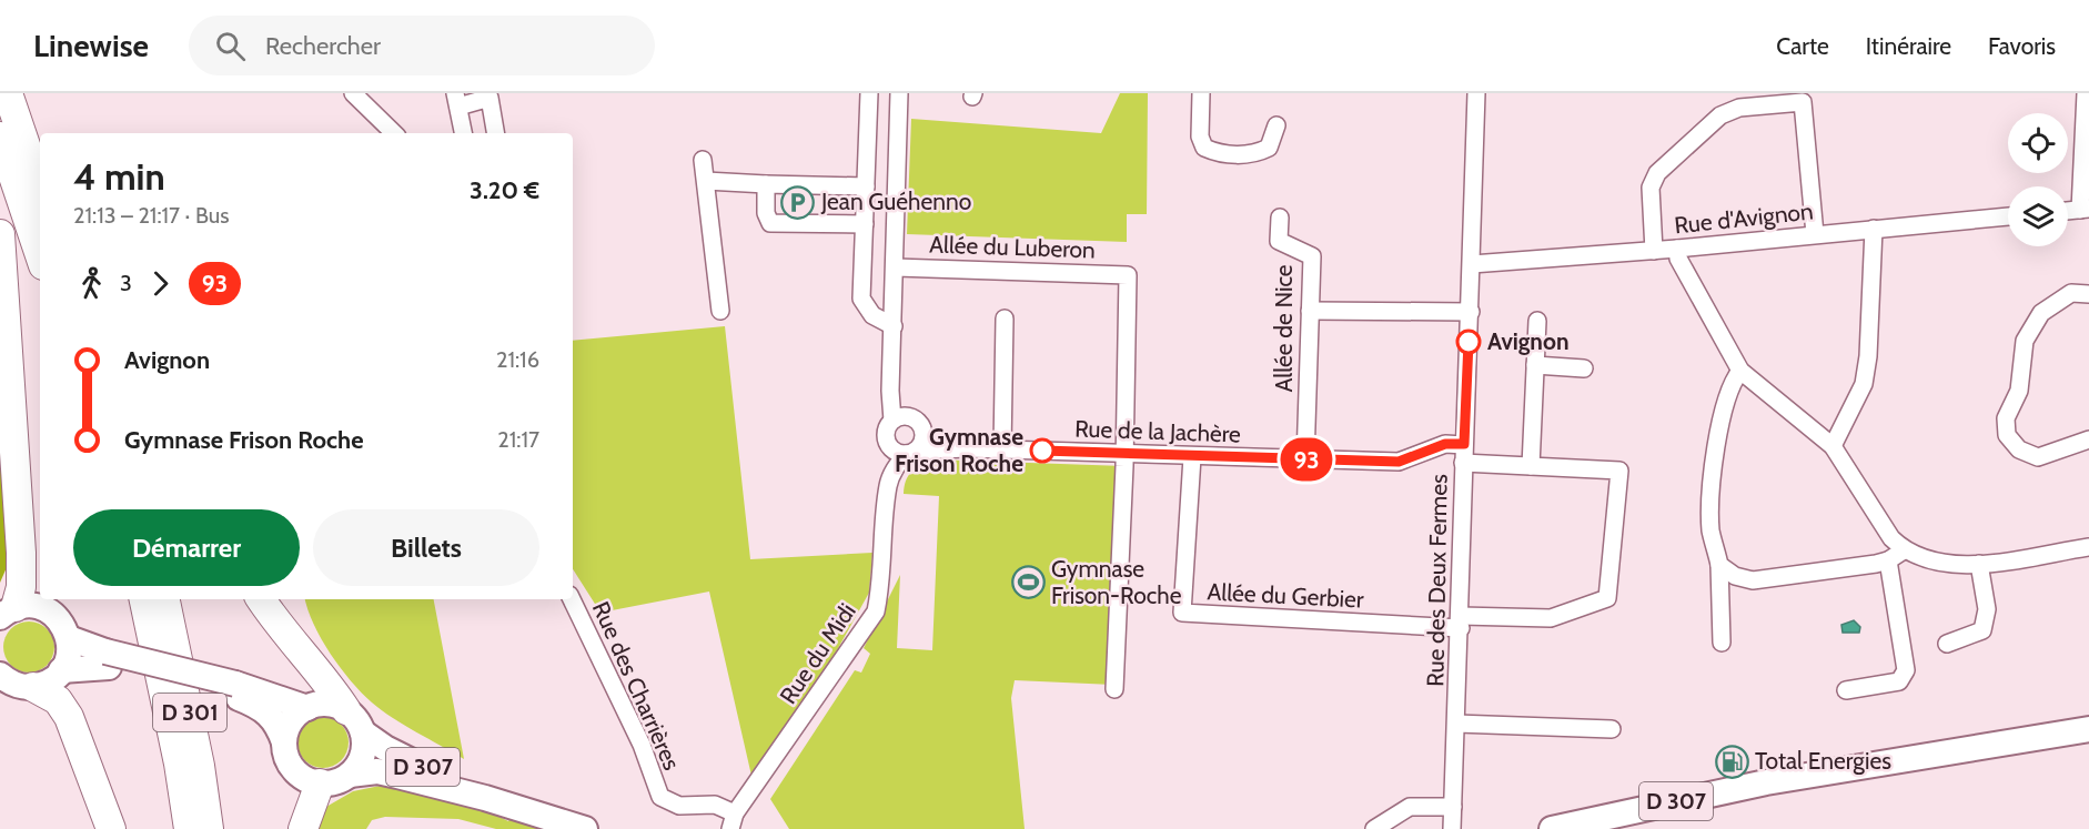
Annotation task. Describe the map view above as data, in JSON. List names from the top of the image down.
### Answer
{
  "streets": {
    "highway": ["D 301"],
    "main road": ["D 307"],
    "street": [
      "Rue d'Avignon",
      "Allée du Luberon",
      "Allée de Nice",
      "Rue de la Jachère",
      "Rue des Deux Fermes",
      "Allée du Gerbier",
      "Rue du Midi",
      "Rue des Charrières"
    ]
  },
  "crossings": [
    ["Rue d'Avignon", "Rue des Deux Fermes"],
    ["Allée du Luberon", "Rue de la Jachère"],
    ["Allée de Nice", "Rue de la Jachère"],
    ["Rue de la Jachère", "Rue des Deux Fermes"],
    ["Rue de la Jachère", "Allée du Gerbier"],
    ["Rue de la Jachère", "Rue du Midi"],
    ["Rue des Deux Fermes", "Allée du Gerbier"],
    ["Rue du Midi", "Rue des Charrières"]
  ],
  "places": {
    "parking": ["Jean Guéhenno"],
    "other": ["Avignon", "Gymnase Frison Roche"],
    "sports": ["Gymnase Frison-Roche"],
    "fuel station": ["Total Energies"]
  },
  "lines": ["bus line 93"],
  "page": {
    "header": "Linewise",
    "search": "Rechercher",
    "nav": ["Carte", "Itinéraire", "Favoris"],
    "on_map": "93",
    "heading": ["4 min", "21:13 – 21:17 · Bus", "3.20 €"],
    "legs": ["3", "93"],
    "list": [
      {
        "name": "Avignon",
        "value": "21:16"
      },
      {
        "name": "Gymnase Frison Roche",
        "value": "21:17"
      }
    ],
    "buttons": ["Démarrer", "Billets"]
  }
}
